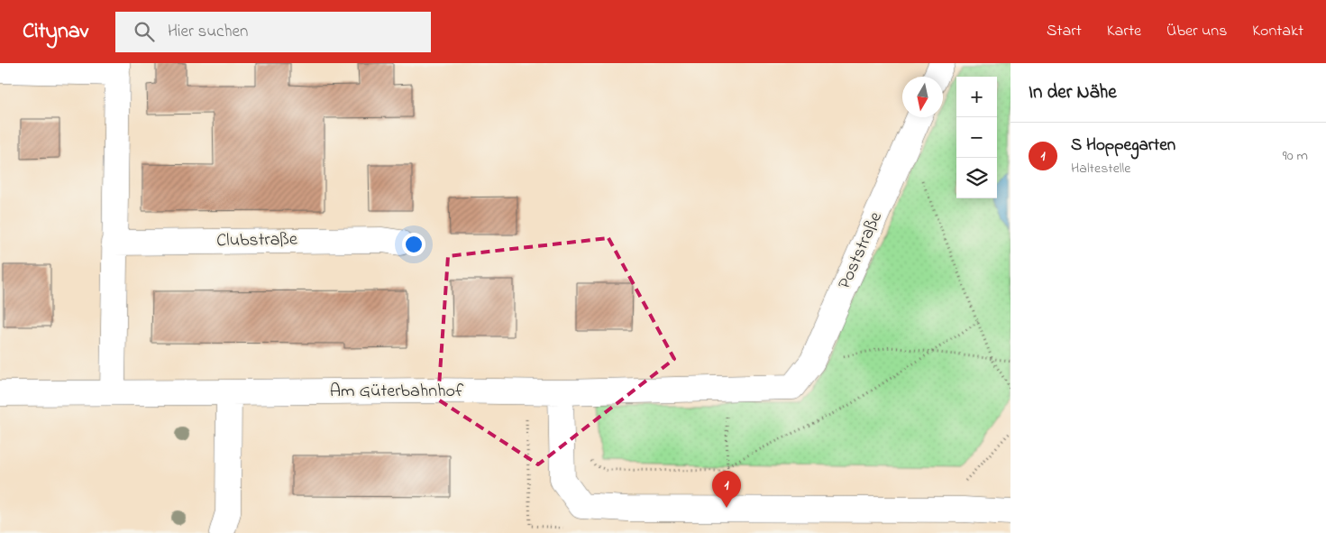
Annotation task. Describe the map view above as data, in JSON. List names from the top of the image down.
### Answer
{
  "streets": {
    "street": ["Clubstraße", "Poststraße", "Am Güterbahnhof"]
  },
  "crossings": [
    ["Poststraße", "Am Güterbahnhof"]
  ],
  "north": "bottom",
  "page": {
    "header": "Citynav",
    "search": "Hier suchen",
    "nav": [
      "Start",
      "Karte",
      "Über uns",
      "Kontakt"
    ],
    "heading": "In der Nähe",
    "map_buttons": ["+", "−"],
    "list": [
      {
        "mark": "1",
        "name": "S Hoppegarten",
        "note": "Haltestelle",
        "value": "90 m"
      }
    ],
    "pins": "1"
  }
}
